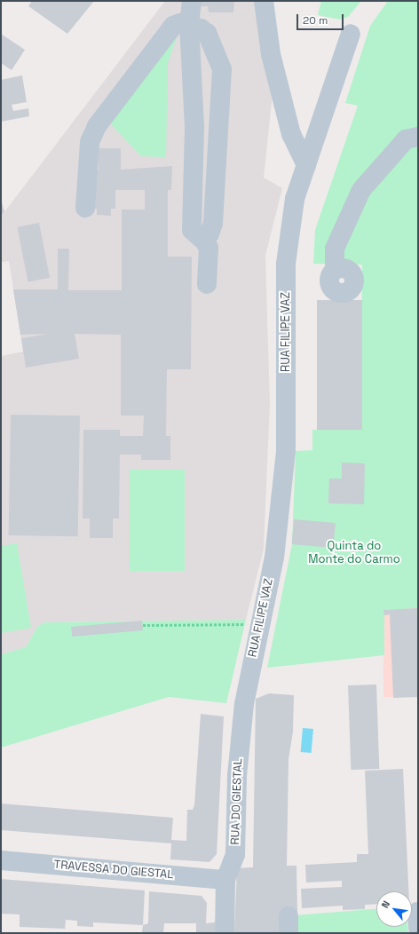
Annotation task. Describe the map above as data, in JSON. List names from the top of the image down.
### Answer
{
  "streets": {
    "street": ["RUA FILIPE VAZ", "RUA DO GIESTAL", "TRAVESSA DO GIESTAL"]
  },
  "crossings": [
    ["RUA FILIPE VAZ", "RUA DO GIESTAL"],
    ["RUA DO GIESTAL", "TRAVESSA DO GIESTAL"]
  ],
  "parks": ["Quinta do Monte do Carmo"],
  "scale_bar": "20 m",
  "north": "top left"
}
